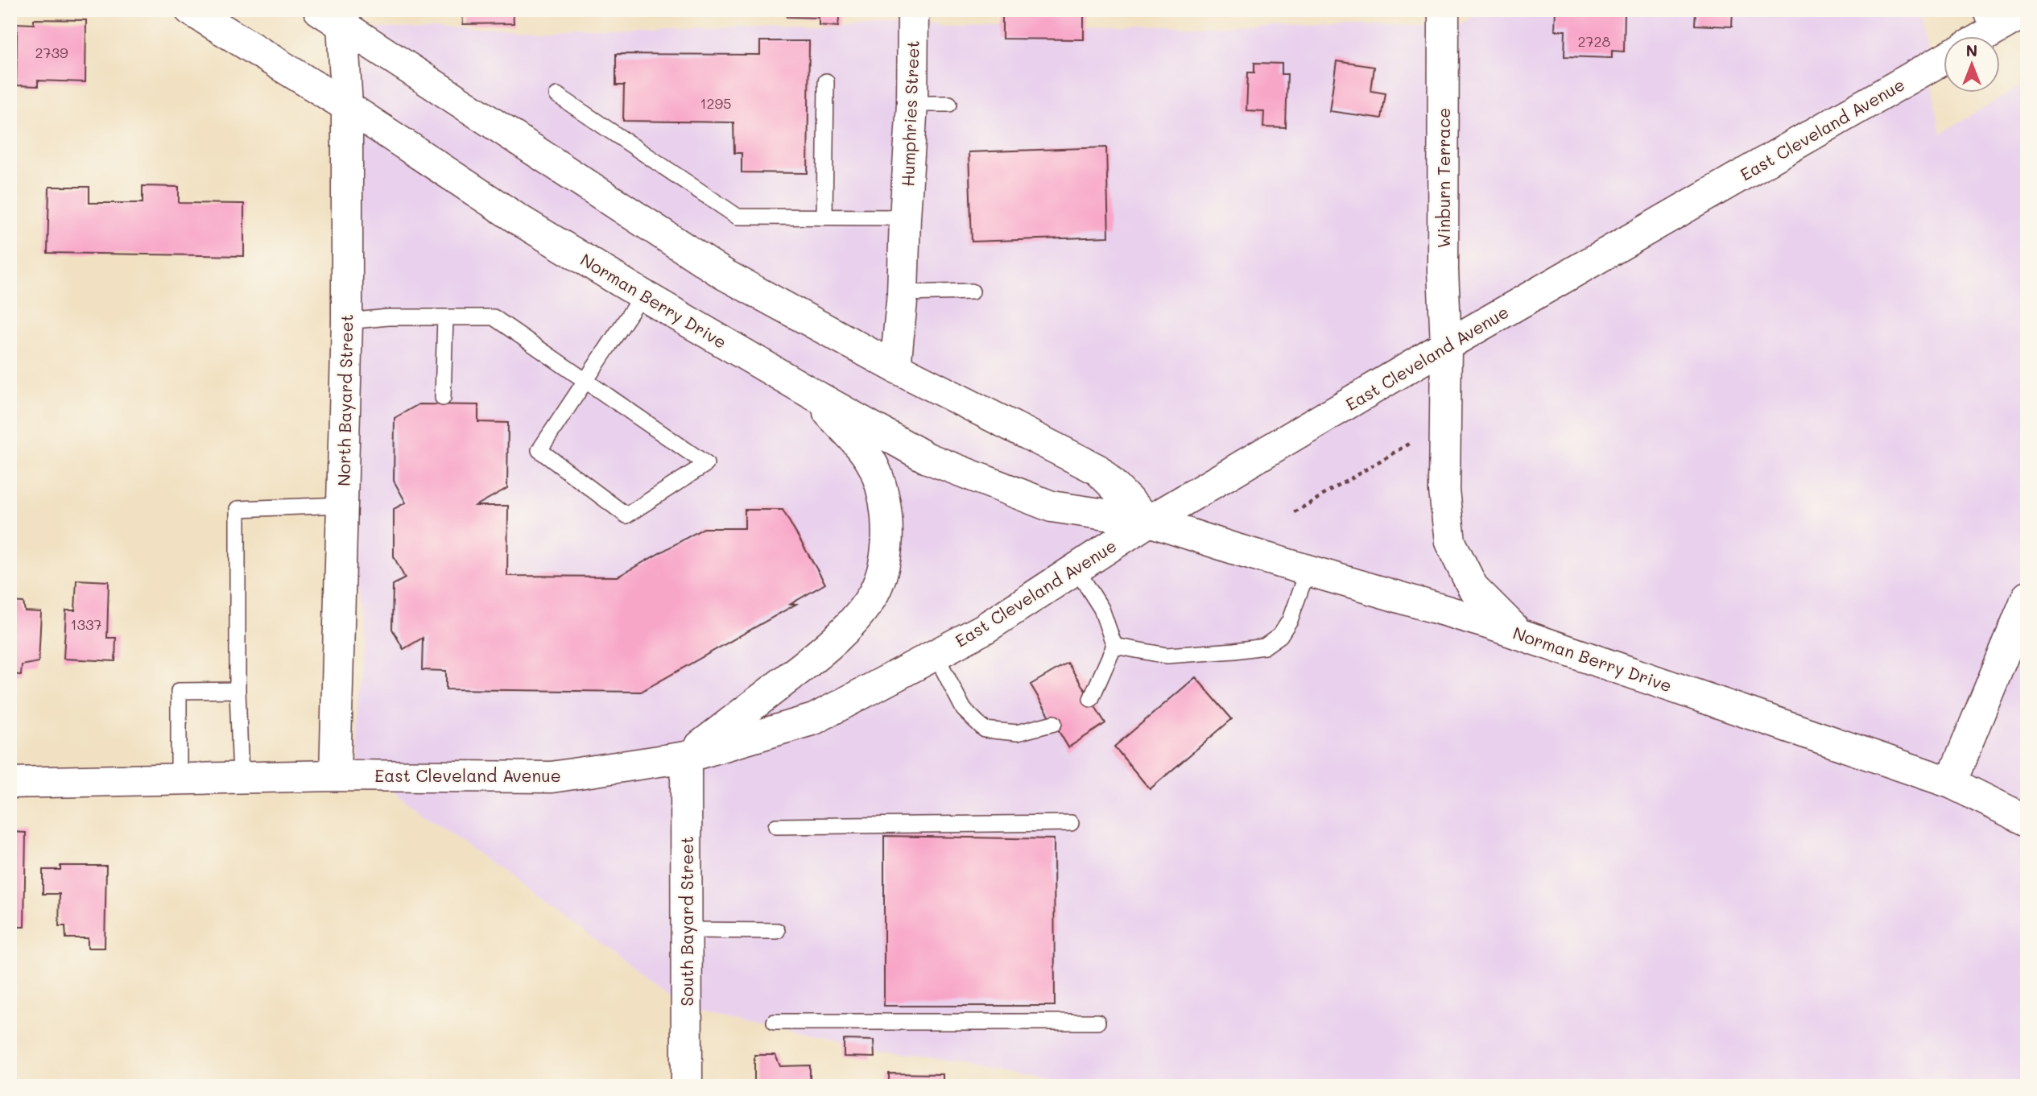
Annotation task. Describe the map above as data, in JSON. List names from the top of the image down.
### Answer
{
  "streets": {
    "main road": [
      "Humphries Street",
      "East Cleveland Avenue",
      "Winburn Terrace",
      "Norman Berry Drive",
      "North Bayard Street",
      "South Bayard Street"
    ]
  },
  "crossings": [
    ["Humphries Street", "Norman Berry Drive"],
    ["East Cleveland Avenue", "Winburn Terrace"],
    ["East Cleveland Avenue", "Norman Berry Drive"],
    ["East Cleveland Avenue", "North Bayard Street"],
    ["East Cleveland Avenue", "South Bayard Street"],
    ["Winburn Terrace", "Norman Berry Drive"],
    ["Norman Berry Drive", "North Bayard Street"]
  ],
  "house_numbers": [
    "2728",
    "2739",
    "1295",
    "1337"
  ],
  "north": "top"
}
